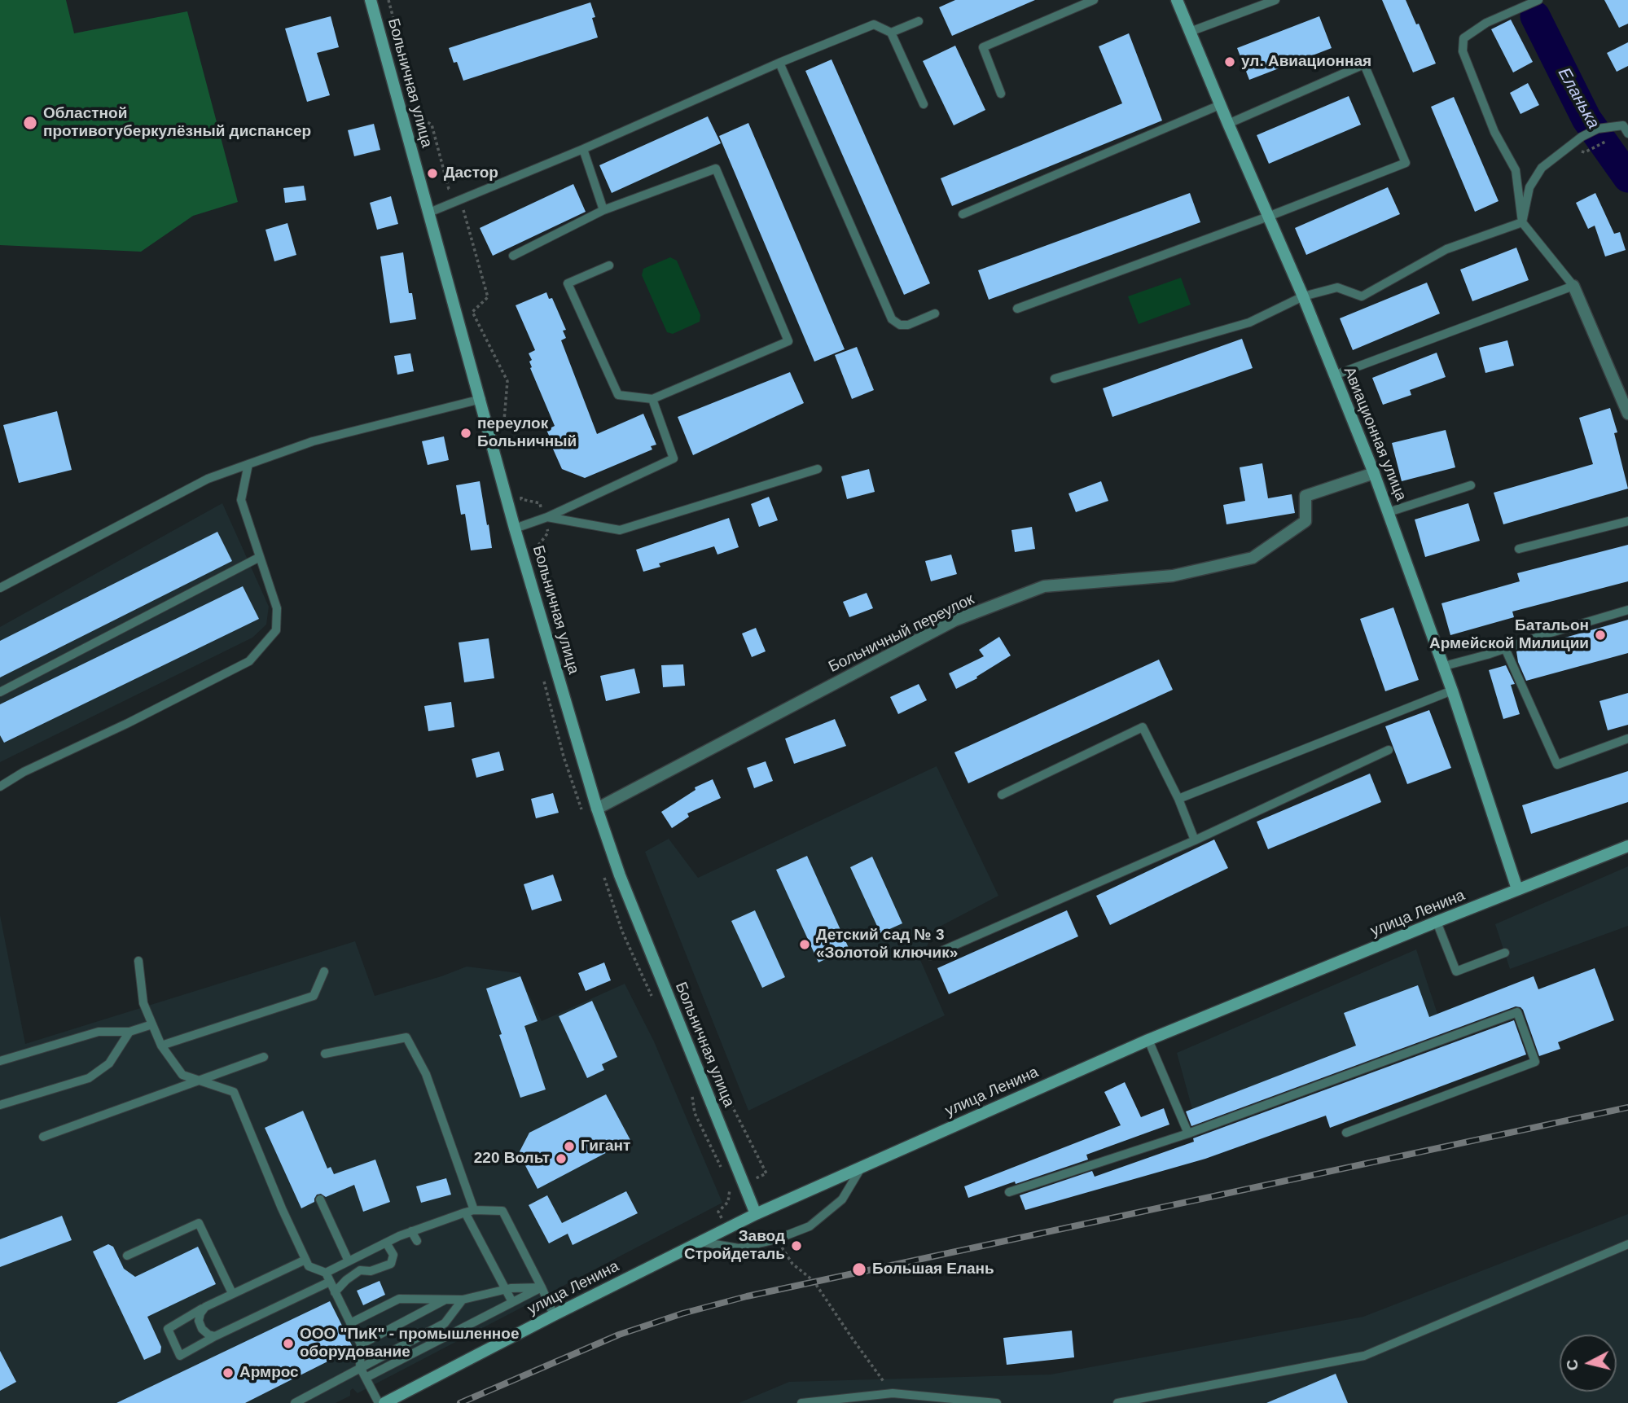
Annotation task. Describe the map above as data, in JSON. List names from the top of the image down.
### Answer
{
  "streets": {
    "street": [
      "Больничная улица",
      "Авиационная улица",
      "Больничный переулок",
      "улица Ленина"
    ]
  },
  "crossings": [
    ["Больничная улица", "Больничный переулок"],
    ["Больничная улица", "улица Ленина"],
    ["Авиационная улица", "Больничный переулок"],
    ["Авиационная улица", "улица Ленина"]
  ],
  "water": ["Еланька"],
  "places": [
    "ул. Авиационная",
    "Областной противотуберкулёзный диспансер",
    "Дастор",
    "переулок Больничный",
    "Батальон Армейской Милиции",
    "Детский сад № 3 «Золотой ключик»",
    "Гигант",
    "220 Вольт",
    "Завод Стройдеталь",
    "Большая Елань",
    "ООО \"ПиК\" - промышленное оборудование",
    "Армрос"
  ],
  "north": "left"
}
